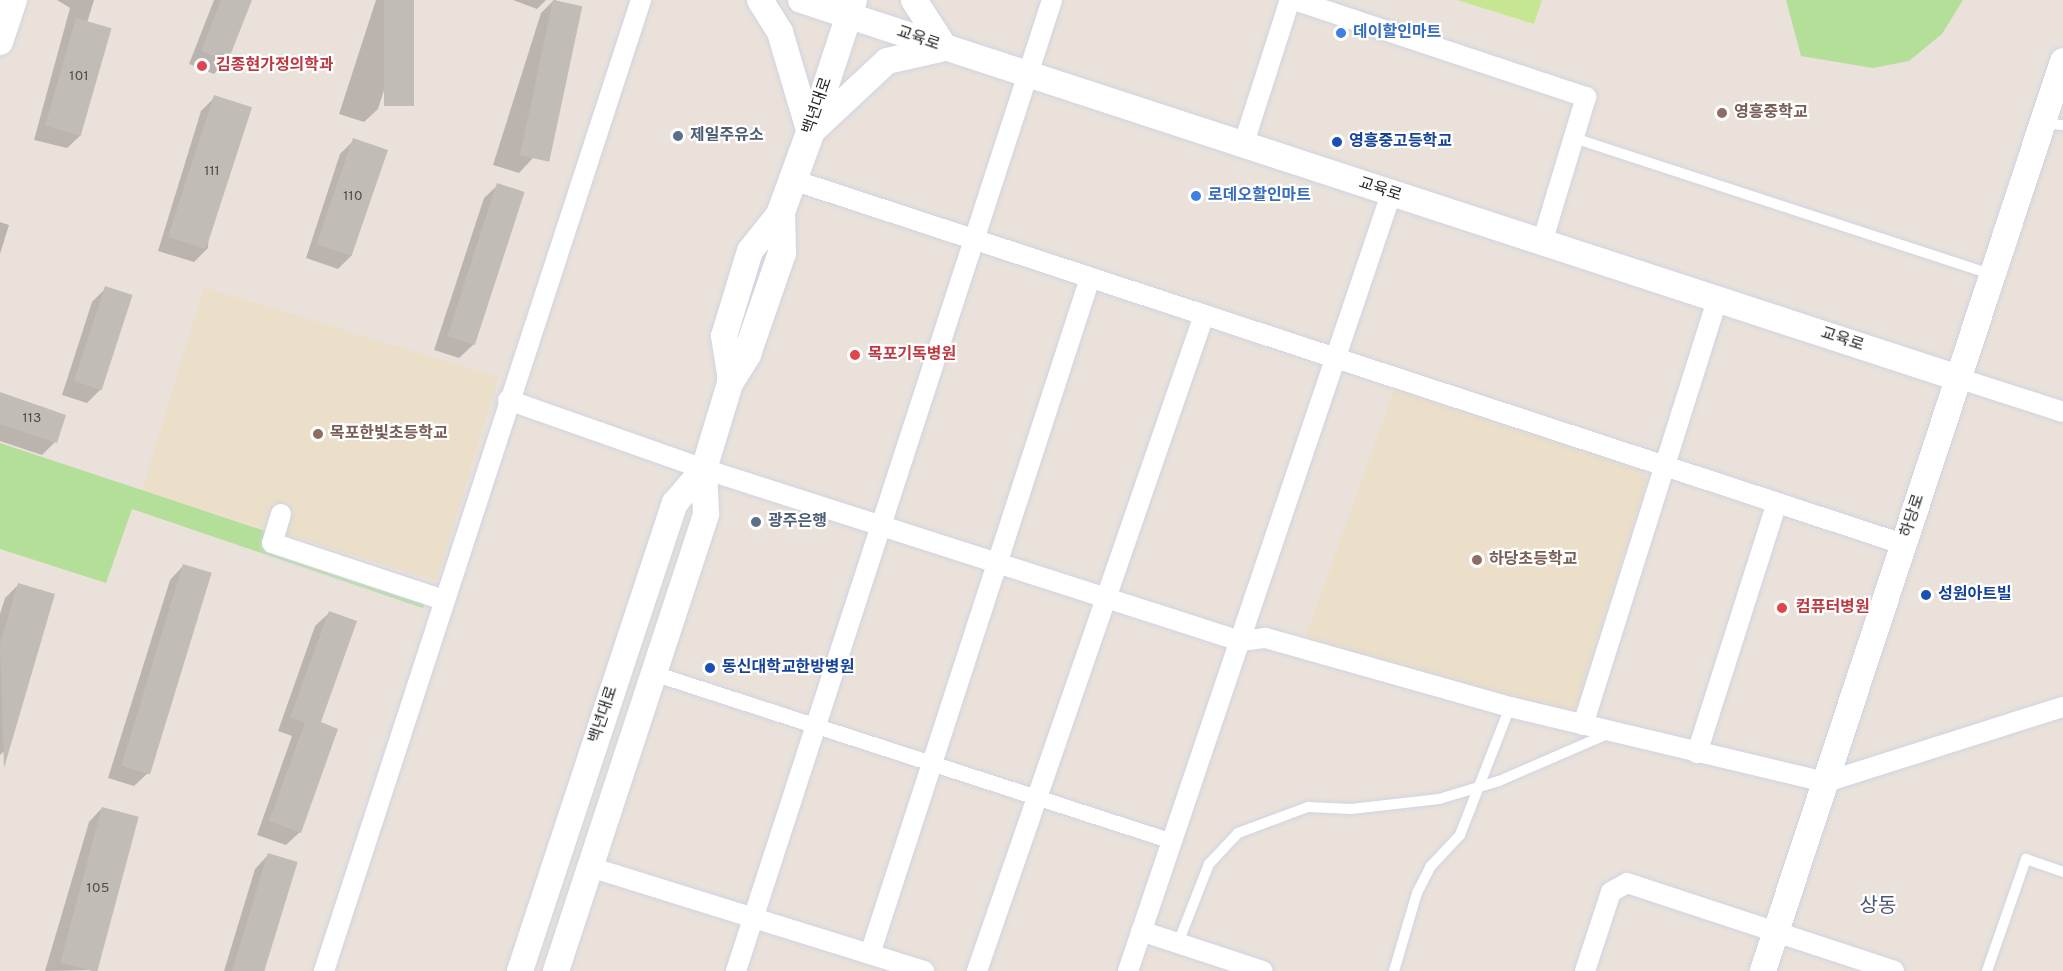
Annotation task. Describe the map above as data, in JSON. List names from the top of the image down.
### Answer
{
  "streets": {
    "main road": ["백년대로"],
    "street": ["교육로", "하당로"]
  },
  "crossings": [
    ["교육로", "백년대로"],
    ["교육로", "하당로"]
  ],
  "districts": ["상동"],
  "places": [
    "데이할인마트",
    "김종현가정의학과",
    "영흥중학교",
    "제일주유소",
    "영흥중고등학교",
    "로데오할인마트",
    "목포기독병원",
    "목포한빛초등학교",
    "광주은행",
    "하당초등학교",
    "성원아트빌",
    "컴퓨터병원",
    "동신대학교한방병원"
  ],
  "house_numbers": [
    "101",
    "111",
    "110",
    "113",
    "105"
  ]
}
